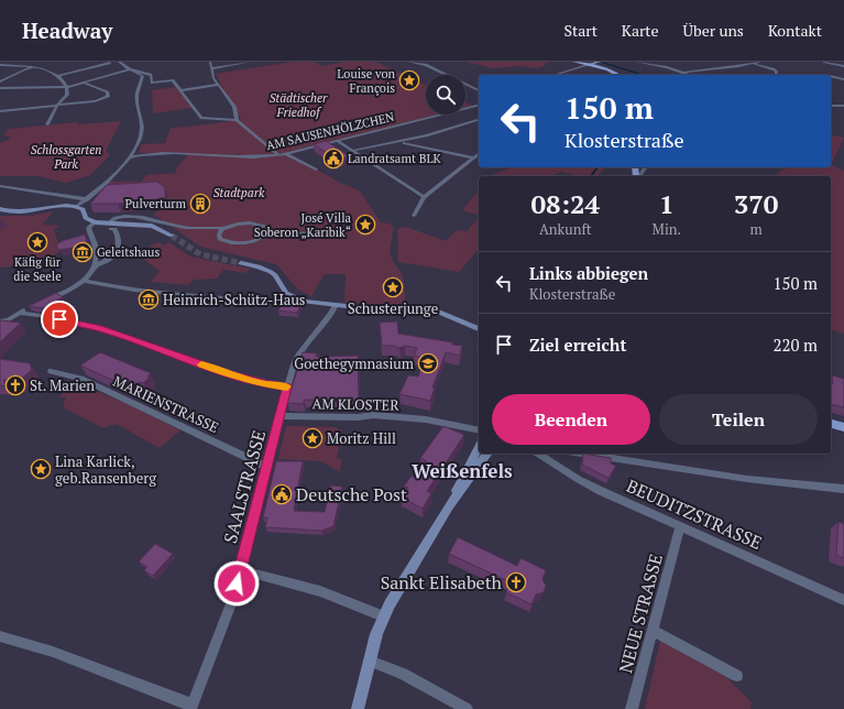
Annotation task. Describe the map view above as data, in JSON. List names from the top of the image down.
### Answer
{
  "streets": {
    "street": [
      "AM SAUSENHÖLZCHEN",
      "MARIENSTRASSE",
      "AM KLOSTER",
      "SAALSTRASSE",
      "BEUDITZSTRASSE",
      "NEUE STRASSE"
    ]
  },
  "crossings": [
    ["MARIENSTRASSE", "SAALSTRASSE"],
    ["AM KLOSTER", "SAALSTRASSE"],
    ["BEUDITZSTRASSE", "NEUE STRASSE"]
  ],
  "districts": ["Weißenfels"],
  "parks": ["Städtischer Friedhof", "Schlossgarten Park", "Stadtpark"],
  "places": {
    "place": [
      "Louise von François",
      "José Villa Soberon „Karibik“",
      "Käfig für die Seele",
      "Schusterjunge",
      "Moritz Hill",
      "Lina Karlick, geb.Ransenberg"
    ],
    "public building": ["Landratsamt BLK", "Deutsche Post"],
    "building": ["Pulverturm"],
    "museum": ["Geleitshaus", "Heinrich-Schütz-Haus"],
    "school or university": ["Goethegymnasium"],
    "church": ["St. Marien", "Sankt Elisabeth"]
  },
  "page": {
    "header": "Headway",
    "nav": [
      "Start",
      "Karte",
      "Über uns",
      "Kontakt"
    ],
    "turn": ["150 m", "Klosterstraße"],
    "eta": [
      "08:24",
      "Ankunft",
      "1",
      "Min.",
      "370",
      "m"
    ],
    "list": [
      {
        "name": "Links abbiegen",
        "note": "Klosterstraße",
        "value": "150 m"
      },
      {
        "name": "Ziel erreicht",
        "value": "220 m"
      }
    ],
    "buttons": ["Beenden", "Teilen"]
  }
}
